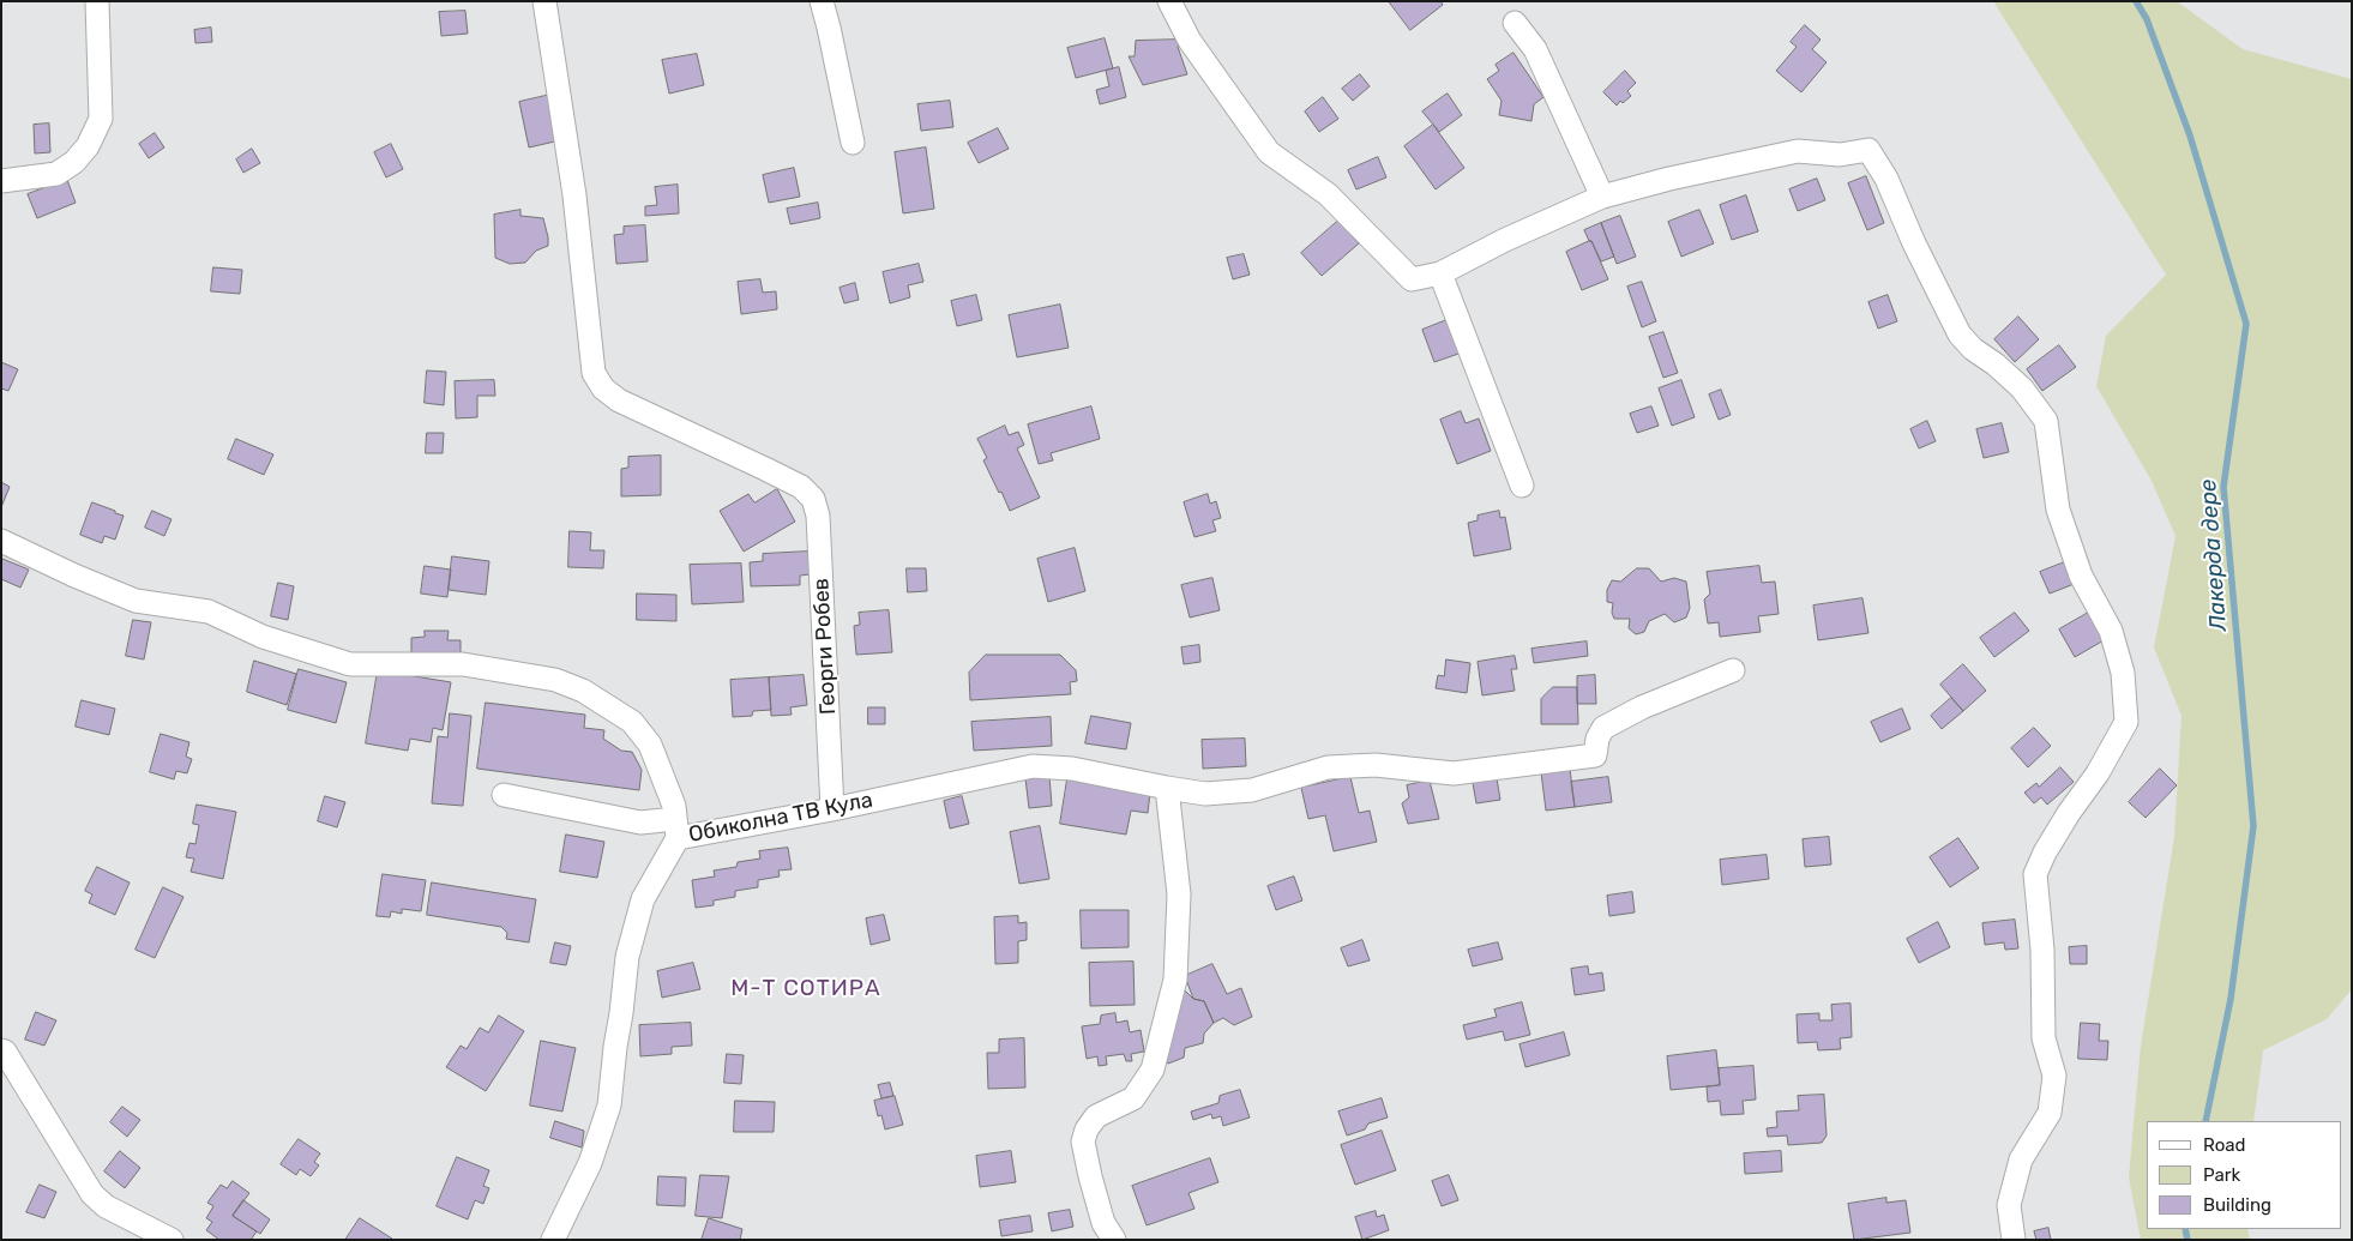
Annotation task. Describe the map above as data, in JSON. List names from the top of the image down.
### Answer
{
  "streets": {
    "street": ["Георги Робев", "Обиколна ТВ Кула"]
  },
  "crossings": [
    ["Георги Робев", "Обиколна ТВ Кула"]
  ],
  "districts": ["М-Т СОТИРА"],
  "water": ["Лакерда дере"],
  "legend": ["Road", "Park", "Building"]
}
